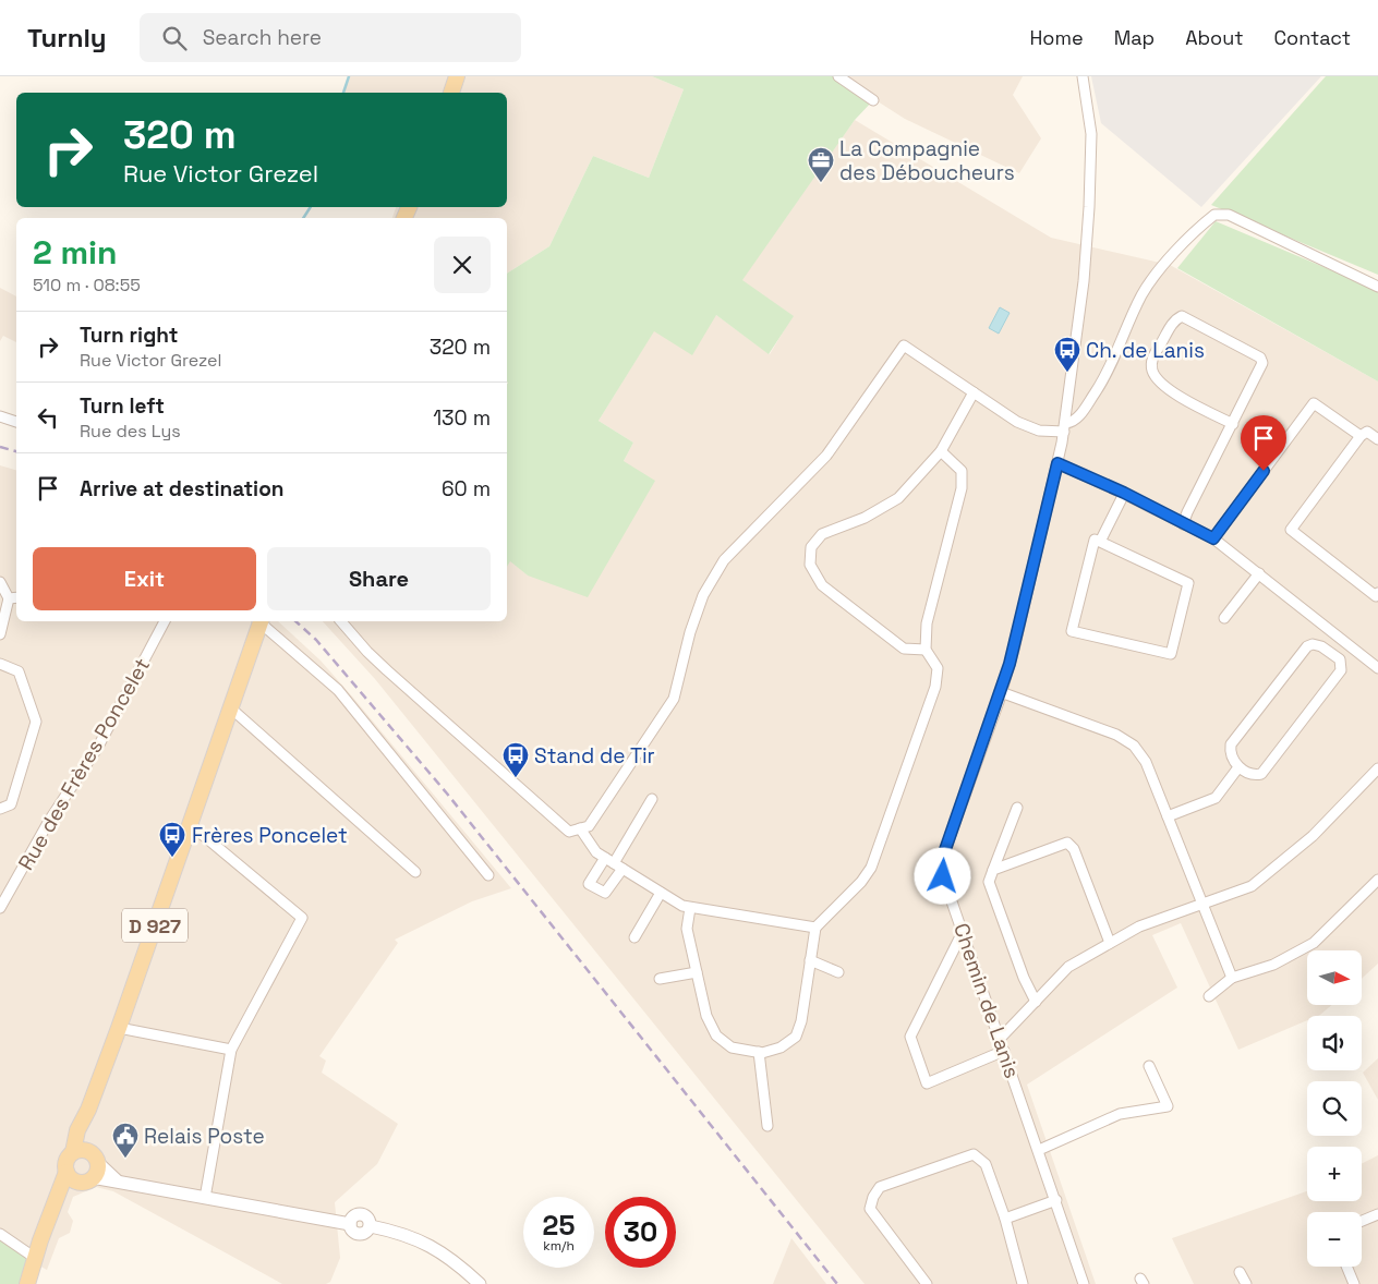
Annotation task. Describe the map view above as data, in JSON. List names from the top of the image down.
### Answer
{
  "streets": {
    "main road": ["D 927"],
    "street": ["Rue des Frères Poncelet", "Chemin de Lanis"]
  },
  "places": {
    "office": ["La Compagnie des Déboucheurs"],
    "bus stop": ["Ch. de Lanis", "Stand de Tir", "Frères Poncelet"],
    "public building": ["Relais Poste"]
  },
  "north": "right",
  "page": {
    "header": "Turnly",
    "search": "Search here",
    "nav": [
      "Home",
      "Map",
      "About",
      "Contact"
    ],
    "turn": ["320 m", "Rue Victor Grezel"],
    "heading": ["2 min", "510 m · 08:55"],
    "list": [
      {
        "name": "Turn right",
        "note": "Rue Victor Grezel",
        "value": "320 m"
      },
      {
        "name": "Turn left",
        "note": "Rue des Lys",
        "value": "130 m"
      },
      {
        "name": "Arrive at destination",
        "value": "60 m"
      }
    ],
    "buttons": ["Exit", "Share"],
    "map_buttons": ["+", "−"],
    "speed": "25 km/h",
    "limit": "30"
  }
}
